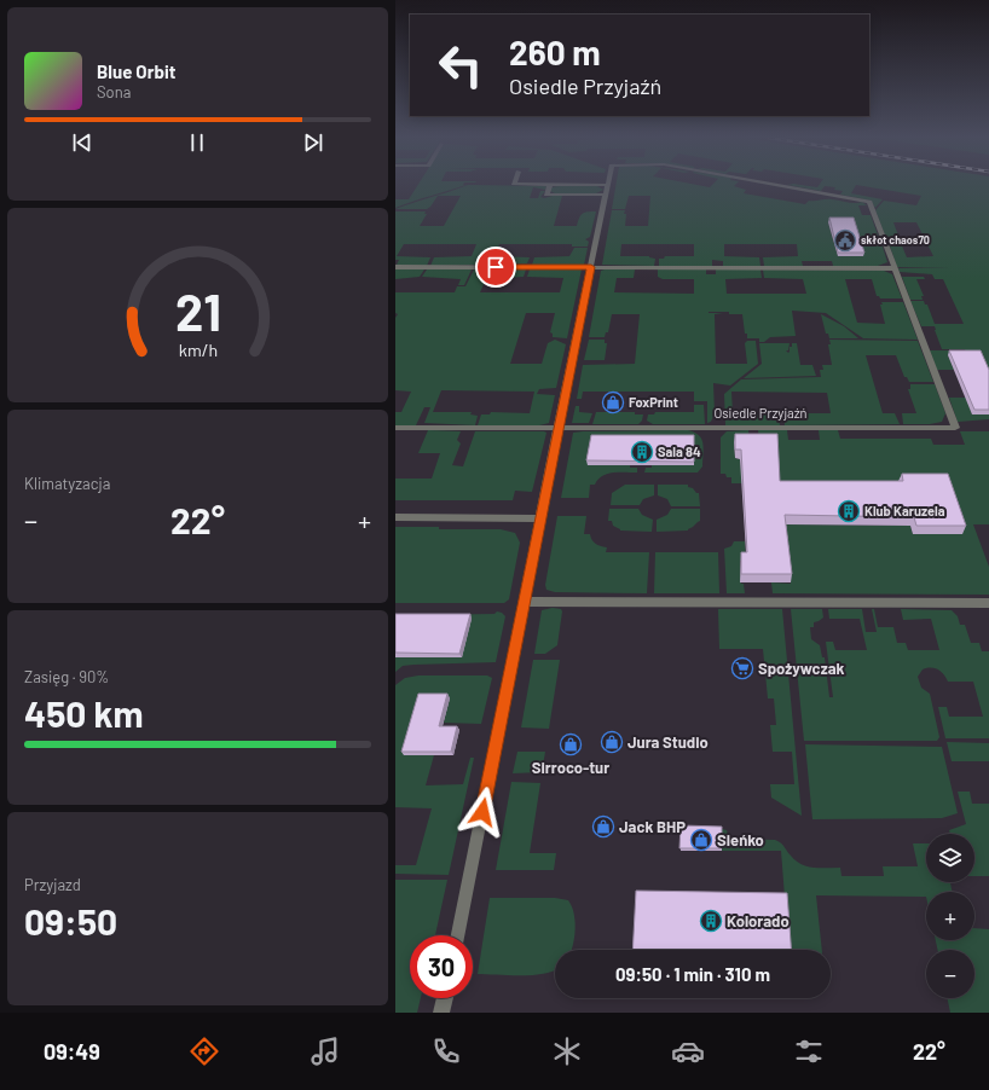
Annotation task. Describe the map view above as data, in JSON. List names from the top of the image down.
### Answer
{
  "streets": {
    "street": ["Osiedle Przyjaźń"]
  },
  "places": {
    "public building": ["skłot chaos70"],
    "shop": [
      "FoxPrint",
      "Jura Studio",
      "Sirroco-tur",
      "Jack BHP",
      "Sieńko"
    ],
    "building": ["Sala 84", "Klub Karuzela", "Kolorado"],
    "supermarket": ["Spożywczak"]
  },
  "page": {
    "turn": ["260 m", "Osiedle Przyjaźń"],
    "song": ["Blue Orbit", "Sona"],
    "tile": [
      "Klimatyzacja",
      ["Zasięg · 90%", "450 km"],
      ["Przyjazd", "09:50"]
    ],
    "heat": ["−", "22°", "+"],
    "map_buttons": ["+", "−"],
    "limit": "30",
    "trip": "09:50 · 1 min · 310 m",
    "tabs": ["09:49", "22°"],
    "gauge": ["21", "km/h"]
  }
}
